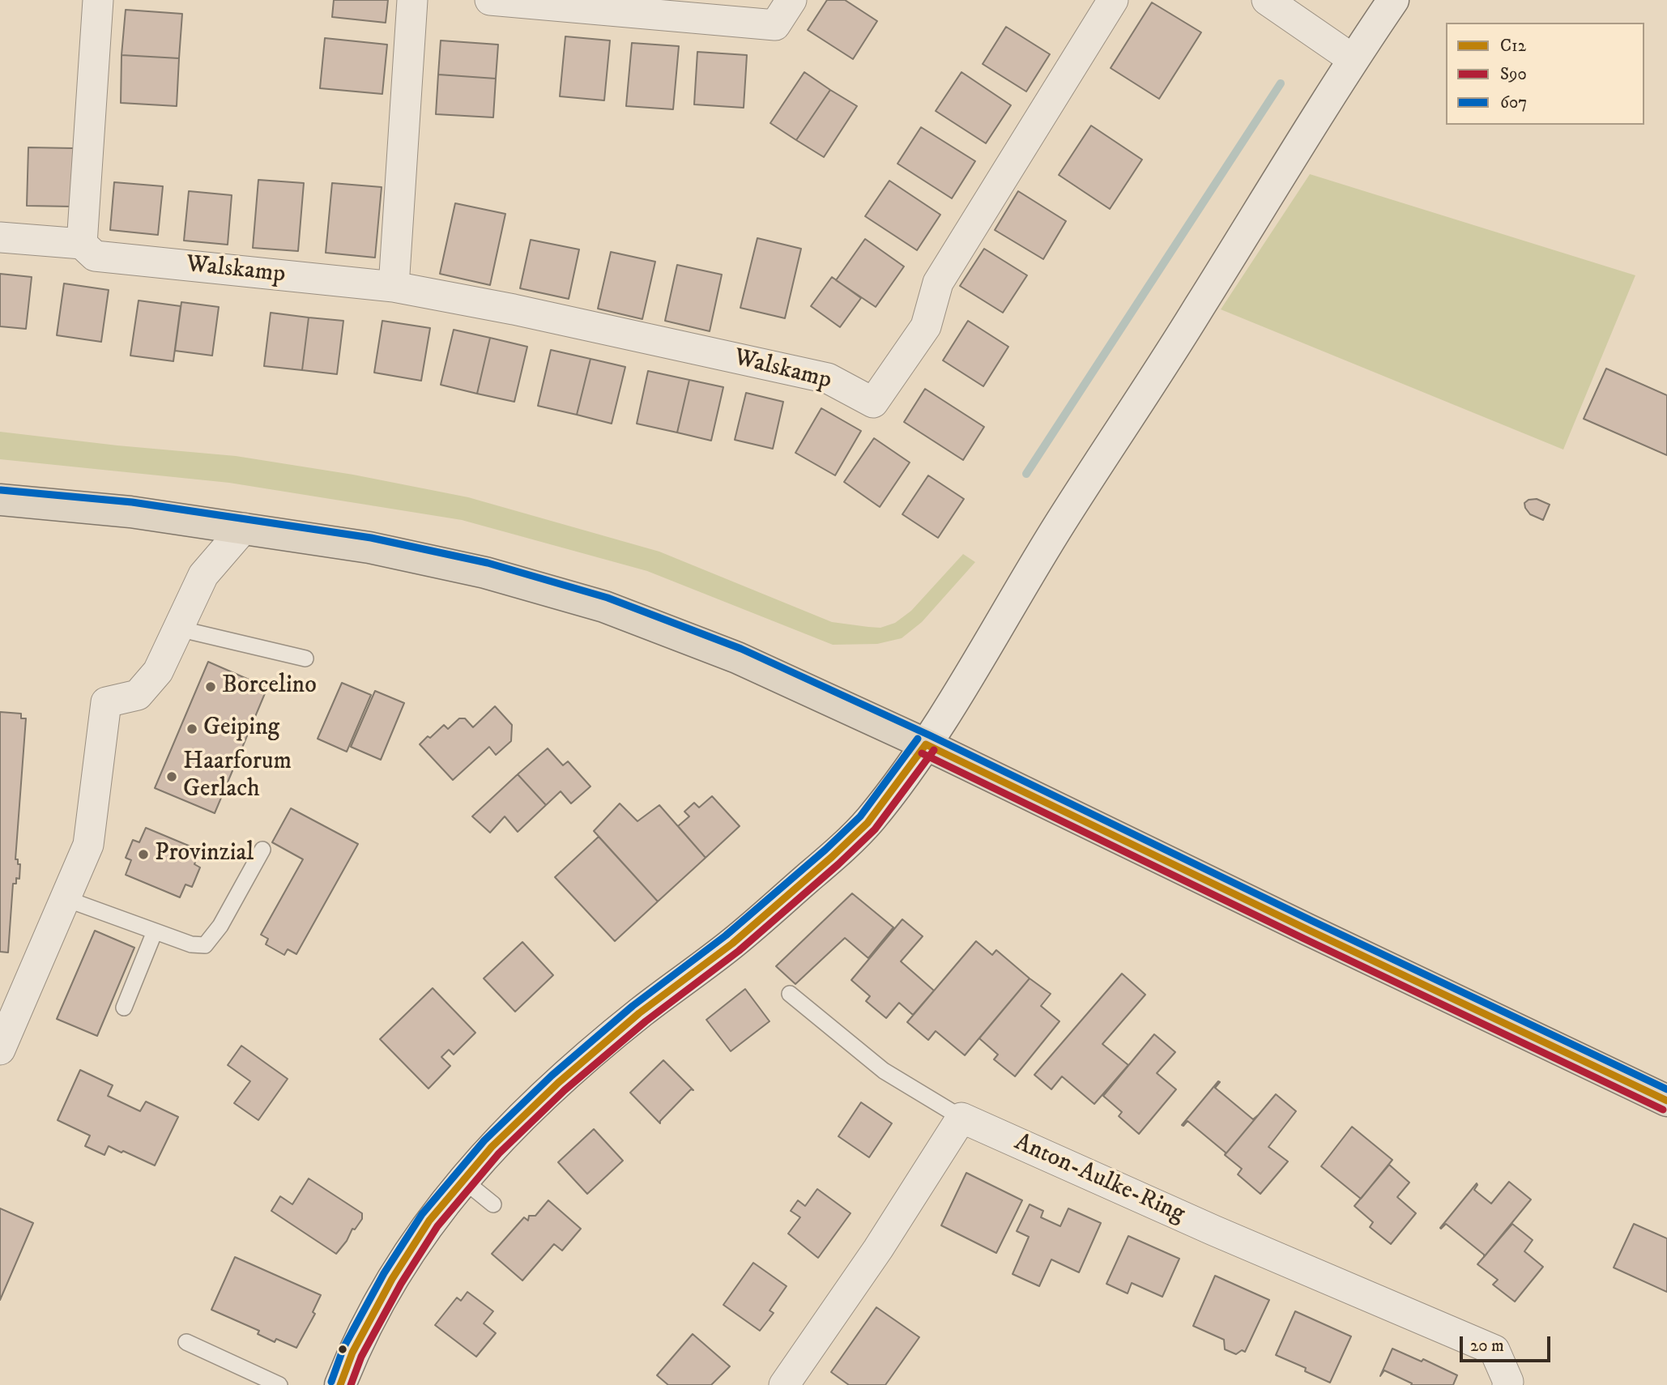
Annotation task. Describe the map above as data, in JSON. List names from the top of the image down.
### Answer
{
  "streets": {
    "street": ["Walskamp", "Anton-Aulke-Ring"]
  },
  "places": [
    "Borcelino",
    "Geiping",
    "Haarforum Gerlach",
    "Provinzial"
  ],
  "lines": ["transit line 607", "transit line C12", "transit line S90"],
  "legend": ["C12", "S90", "607"],
  "scale_bar": "20 m"
}
